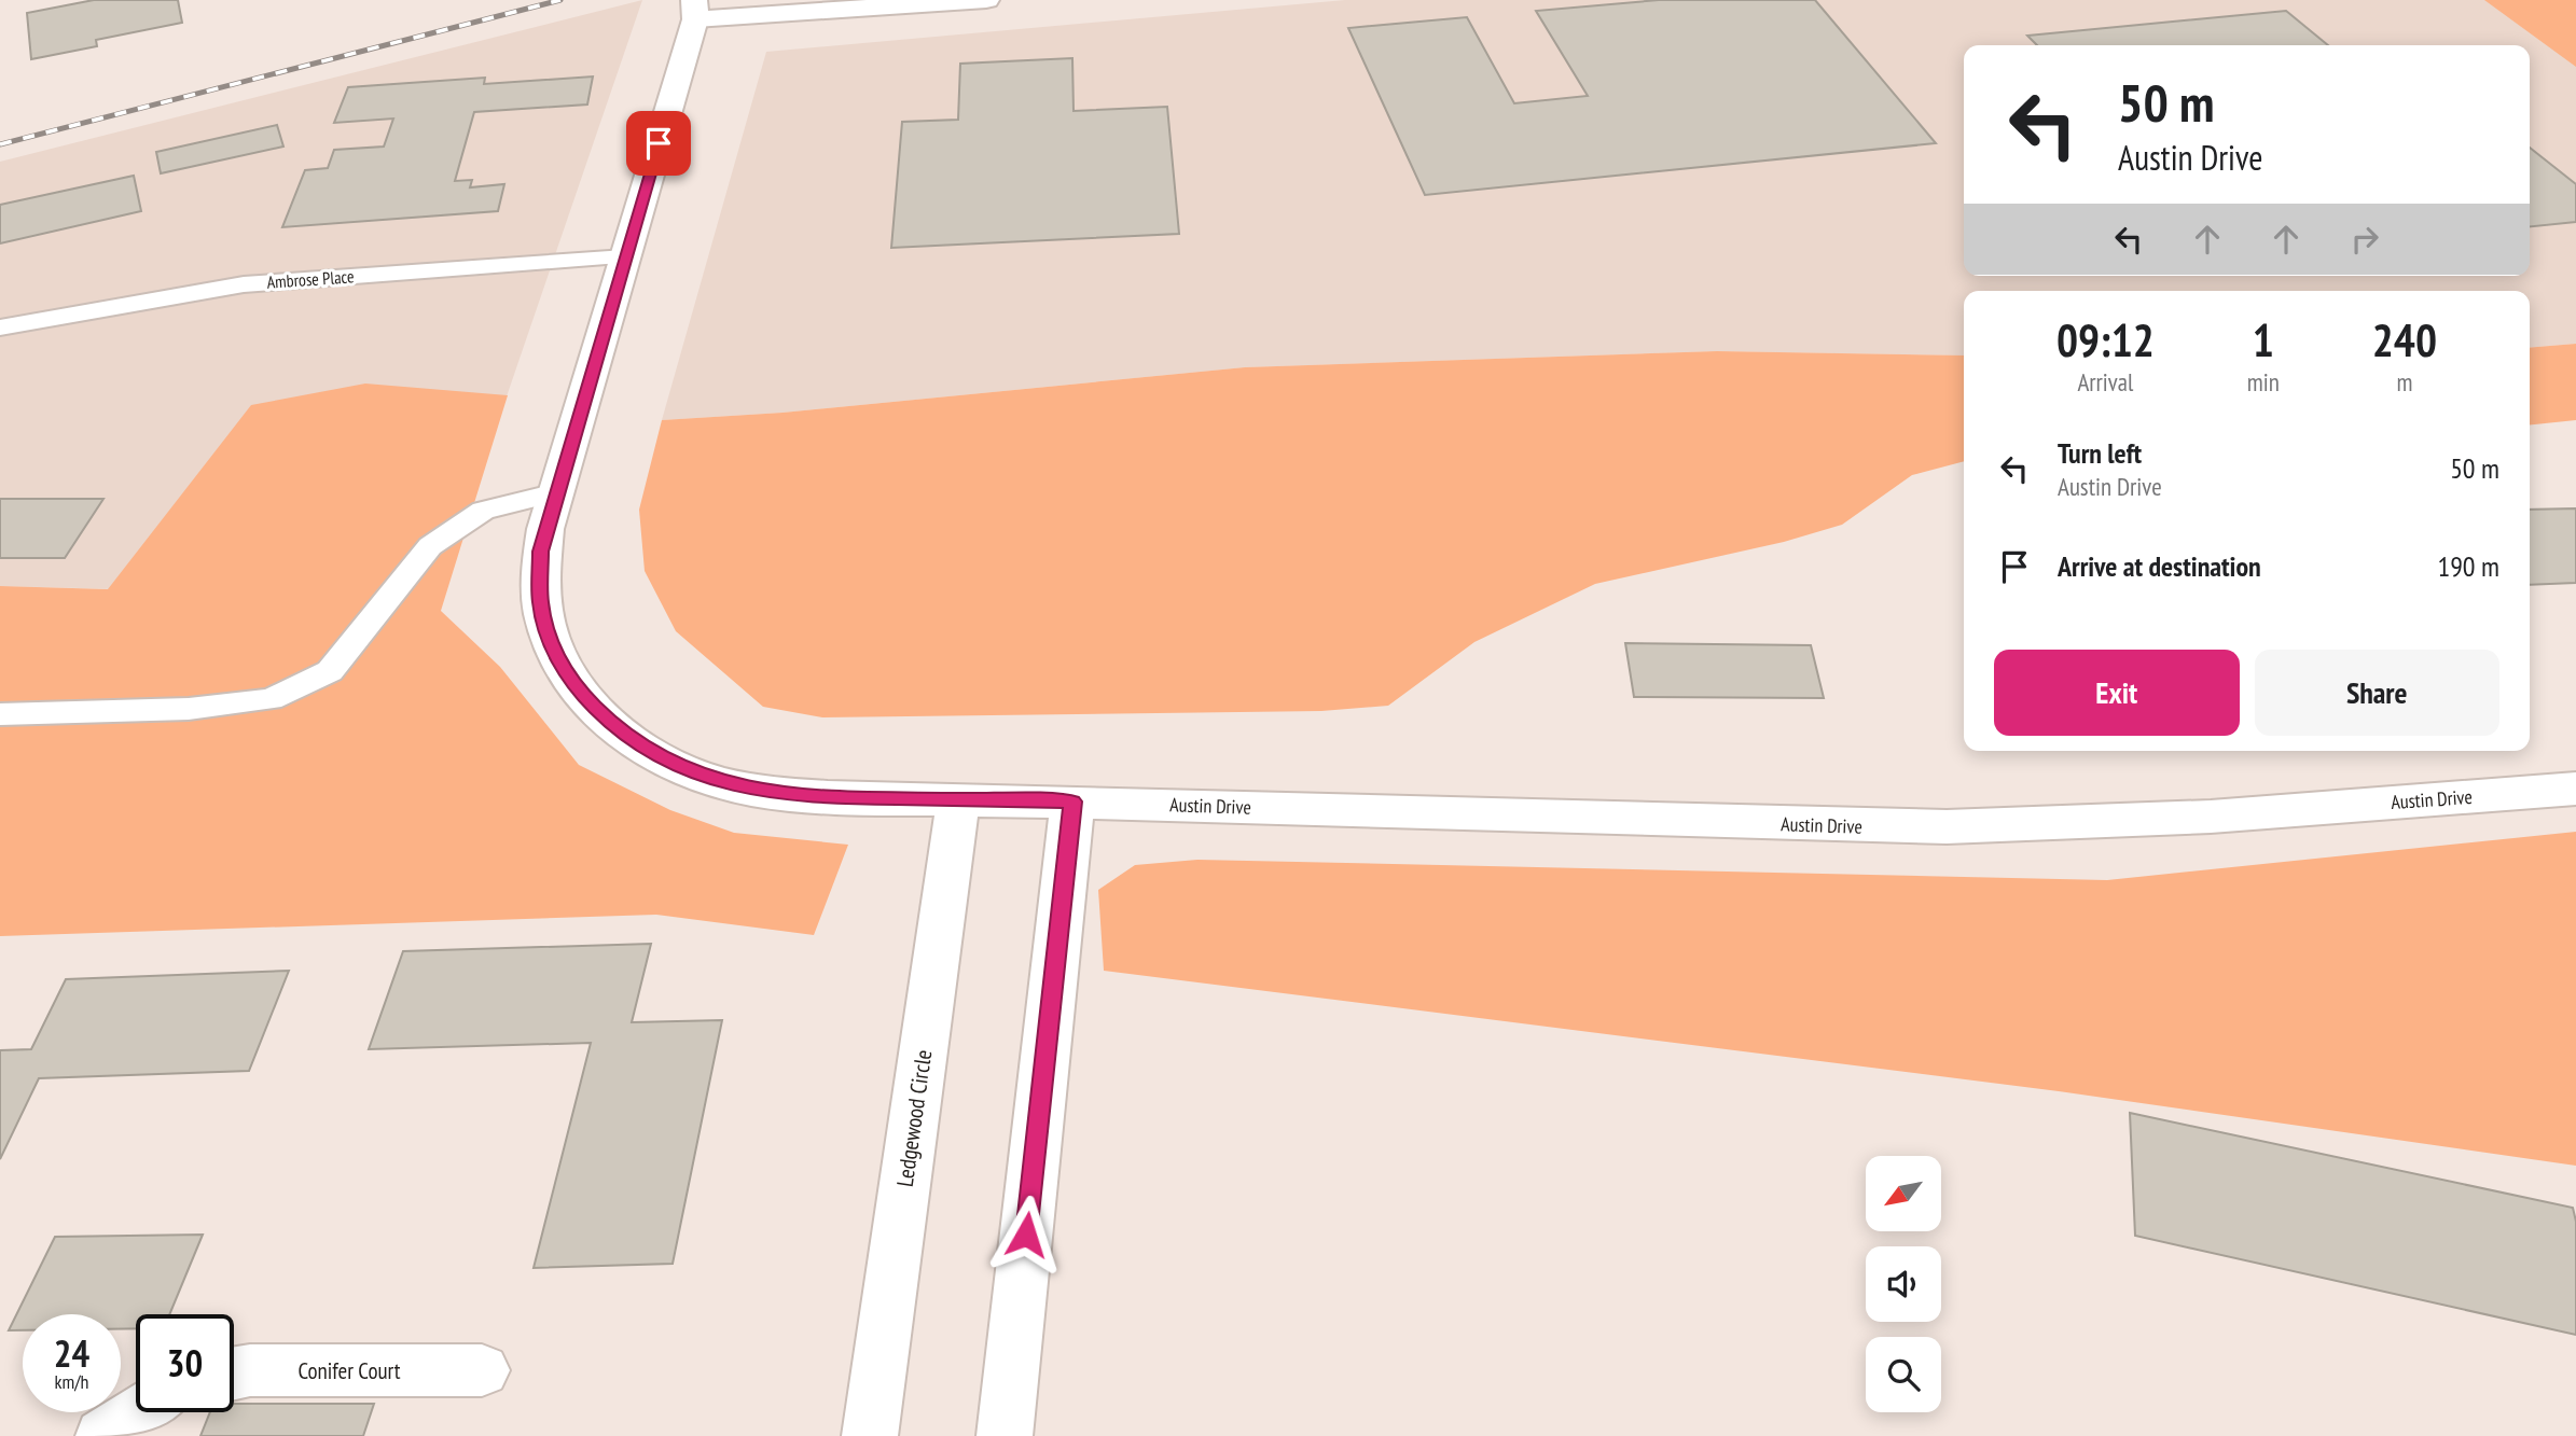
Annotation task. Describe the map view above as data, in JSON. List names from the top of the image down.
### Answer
{
  "streets": {
    "street": ["Austin Drive", "Ledgewood Circle", "Conifer Court"],
    "lane": ["Ambrose Place"]
  },
  "crossings": [
    ["Ambrose Place", "Austin Drive"],
    ["Austin Drive", "Ledgewood Circle"]
  ],
  "north": "bottom left",
  "page": {
    "turn": ["50 m", "Austin Drive"],
    "eta": [
      "09:12",
      "Arrival",
      "1",
      "min",
      "240",
      "m"
    ],
    "list": [
      {
        "name": "Turn left",
        "note": "Austin Drive",
        "value": "50 m"
      },
      {
        "name": "Arrive at destination",
        "value": "190 m"
      }
    ],
    "buttons": ["Exit", "Share"],
    "speed": "24 km/h",
    "limit": "30"
  }
}
